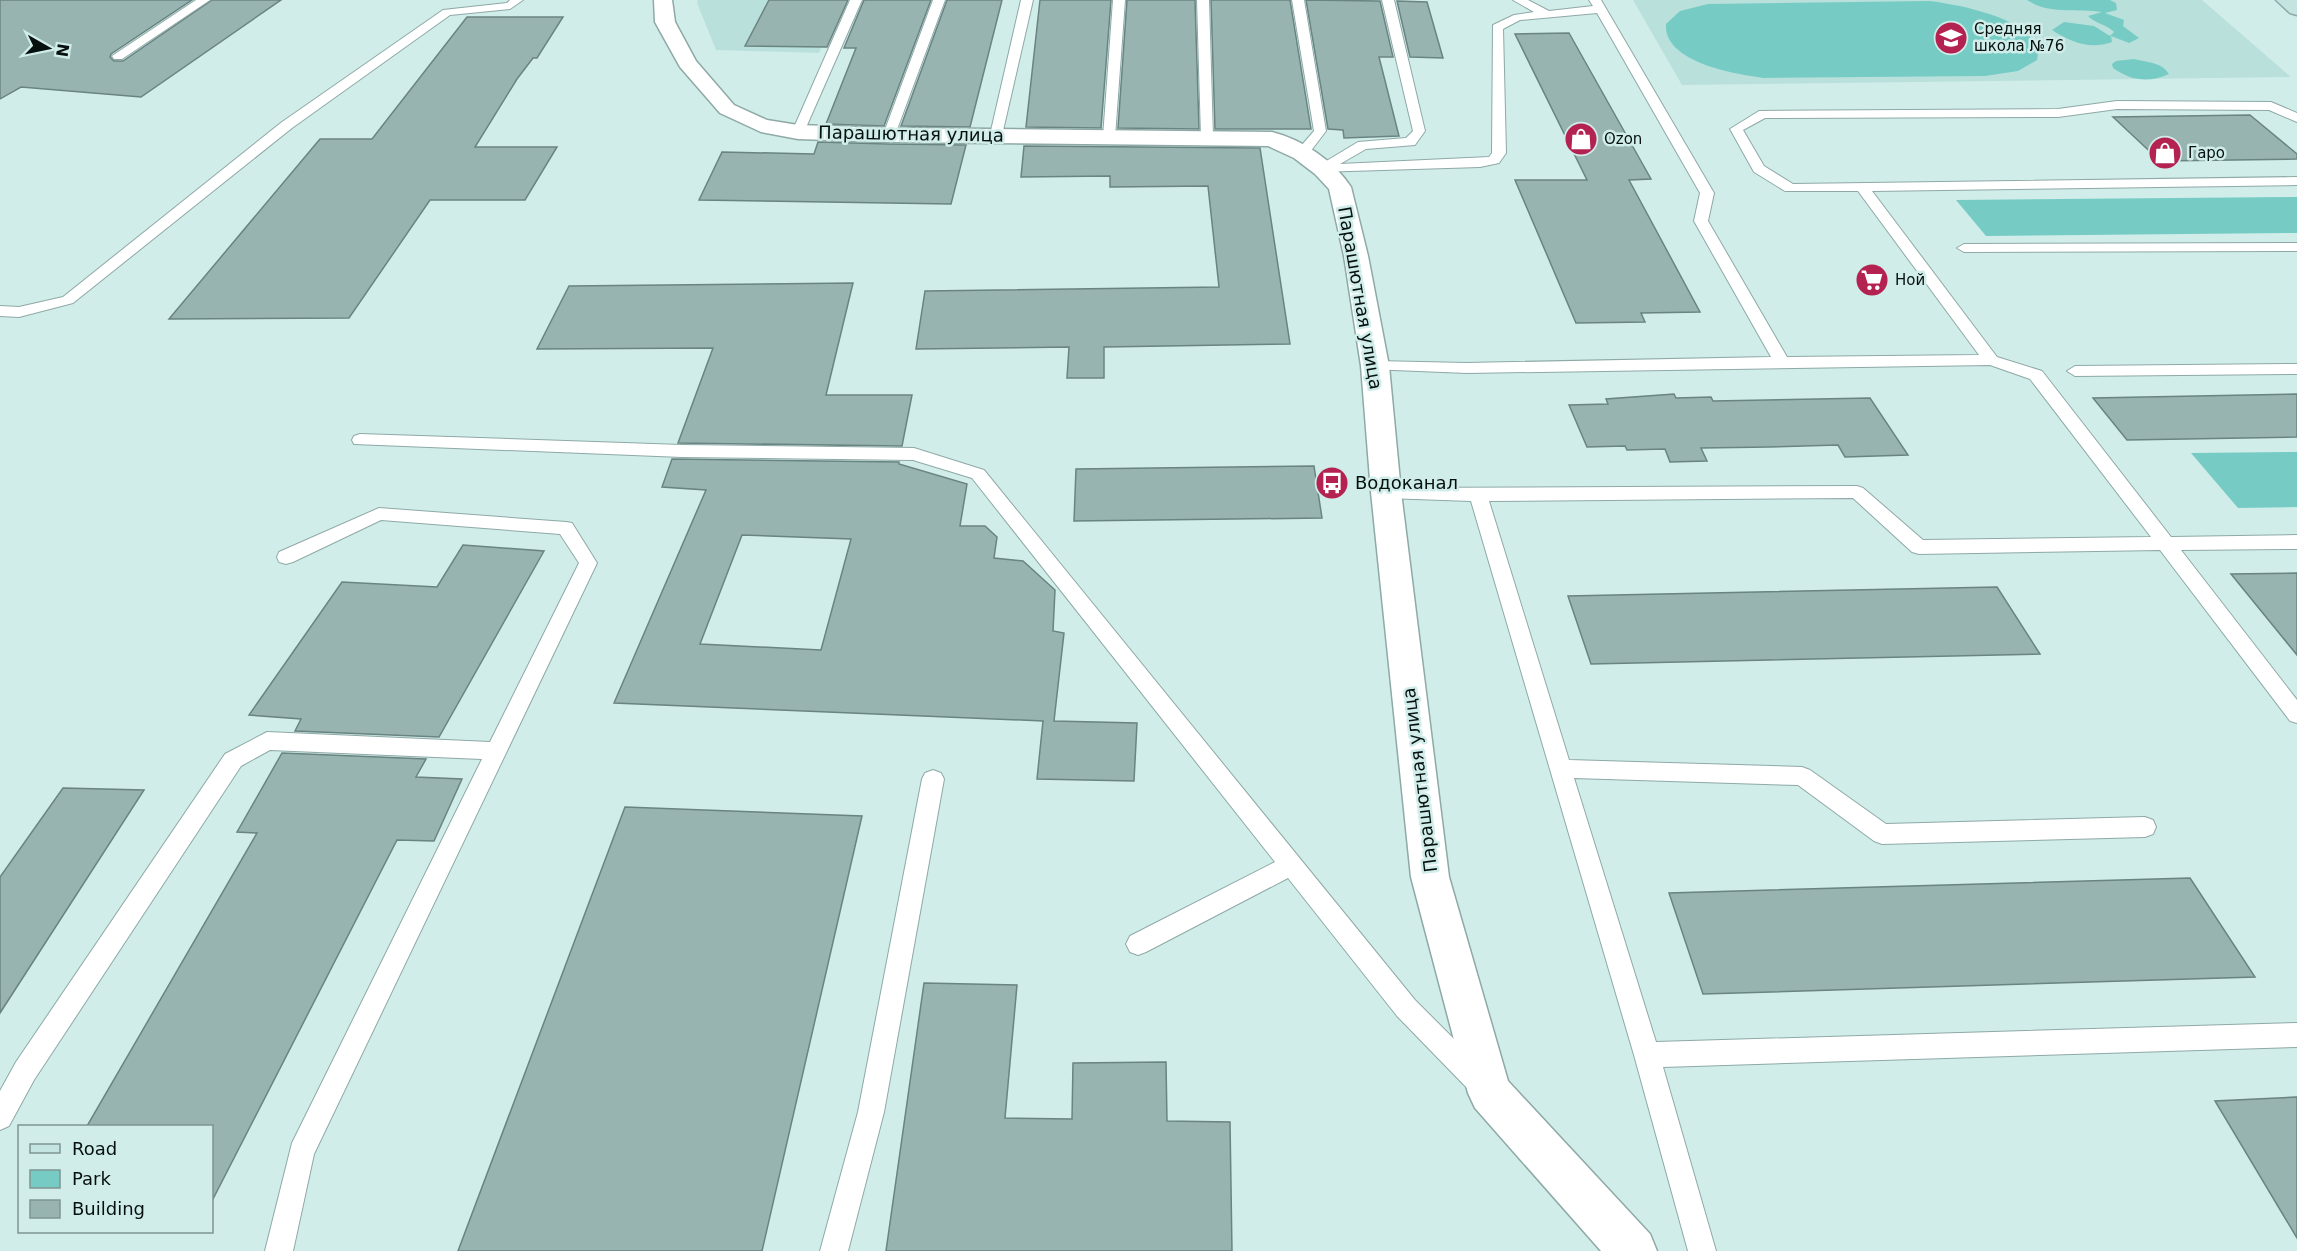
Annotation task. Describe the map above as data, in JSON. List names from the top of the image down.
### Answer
{
  "streets": {
    "street": ["Парашютная улица"]
  },
  "places": {
    "school or university": ["Средняя школа №76"],
    "shop": ["Ozon", "Гаро"],
    "supermarket": ["Ной"],
    "bus stop": ["Водоканал"]
  },
  "legend": ["Road", "Park", "Building"],
  "north": "right"
}
